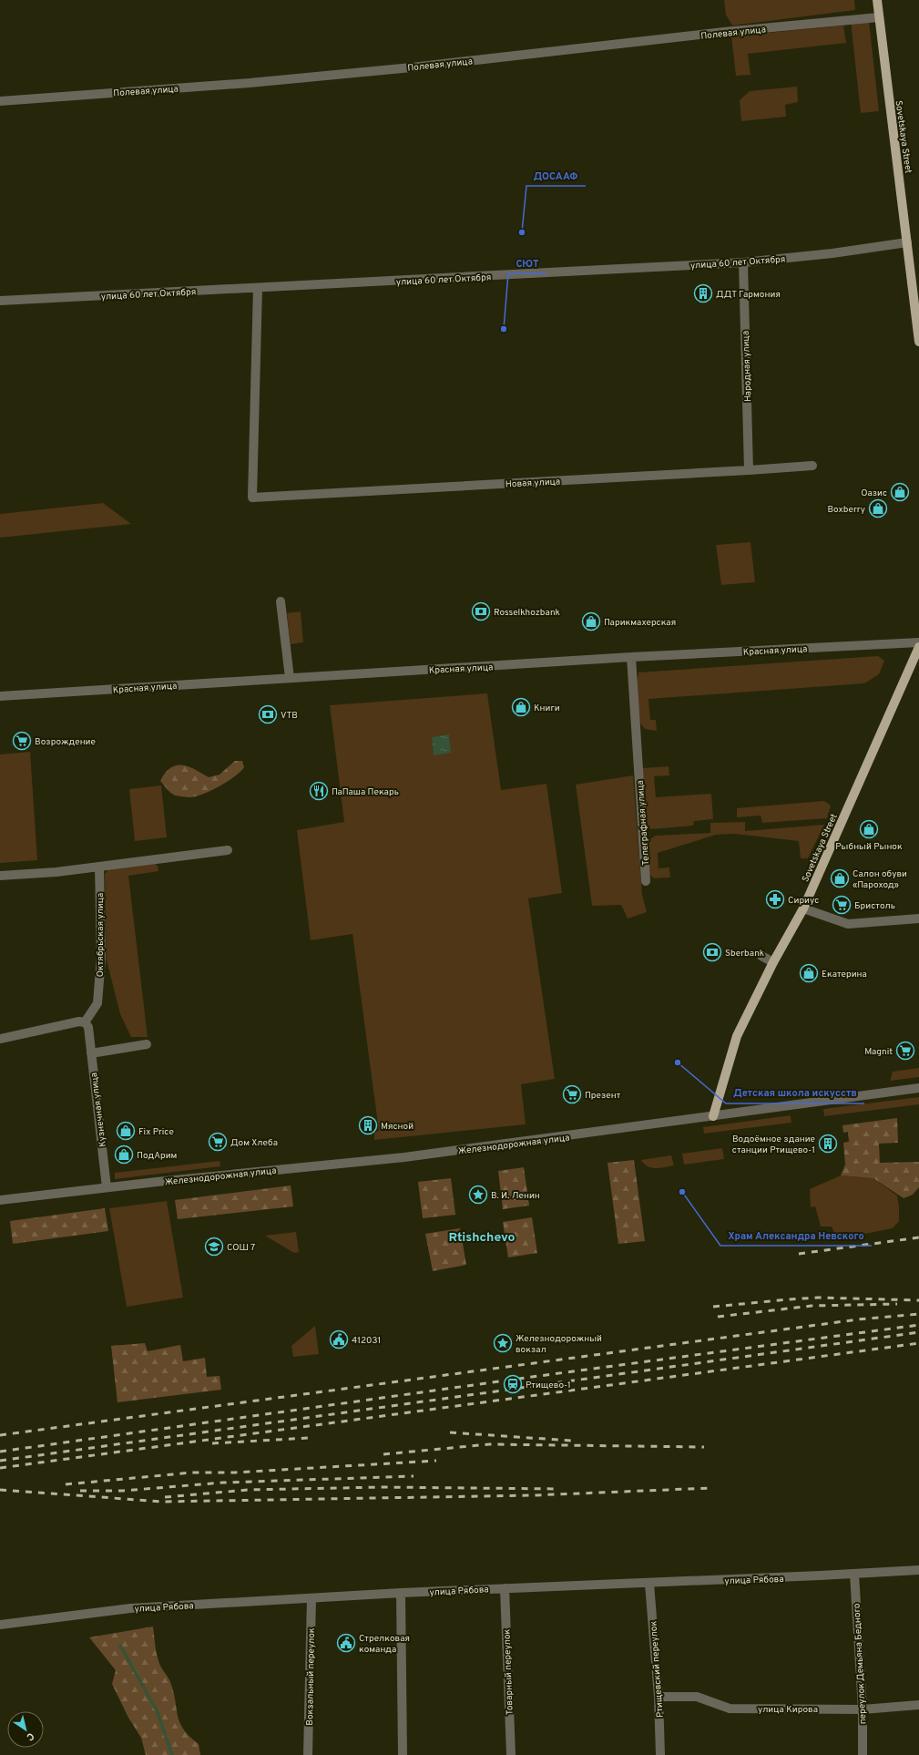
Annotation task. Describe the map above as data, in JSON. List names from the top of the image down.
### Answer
{
  "streets": {
    "main road": ["Sovetskaya Street"],
    "street": [
      "Полевая улица",
      "улица 60 лет Октября",
      "Народная улица",
      "Новая улица",
      "Красная улица",
      "Телеграфная улица",
      "Октябрьская улица",
      "Кузнечная улица",
      "Железнодорожная улица",
      "улица Рябова",
      "переулок Демьяна Бедного",
      "Ртищевский переулок",
      "Товарный переулок",
      "Вокзальный переулок",
      "улица Кирова"
    ]
  },
  "crossings": [
    ["Полевая улица", "Sovetskaya Street"],
    ["Sovetskaya Street", "улица 60 лет Октября"],
    ["Sovetskaya Street", "Железнодорожная улица"],
    ["улица 60 лет Октября", "Народная улица"],
    ["улица 60 лет Октября", "Новая улица"],
    ["Народная улица", "Новая улица"],
    ["Красная улица", "Телеграфная улица"],
    ["Октябрьская улица", "Кузнечная улица"],
    ["Кузнечная улица", "Железнодорожная улица"],
    ["улица Рябова", "переулок Демьяна Бедного"],
    ["улица Рябова", "Ртищевский переулок"],
    ["улица Рябова", "Товарный переулок"],
    ["улица Рябова", "Вокзальный переулок"],
    ["переулок Демьяна Бедного", "улица Кирова"],
    ["Ртищевский переулок", "улица Кирова"]
  ],
  "districts": ["Rtishchevo"],
  "places": {
    "other": [
      "ДОСААФ",
      "СЮТ",
      "Детская школа искусств",
      "Храм Александра Невского"
    ],
    "building": ["ДДТ Гармония", "Мясной", "Водоёмное здание станции Ртищево-1"],
    "shop": [
      "Оазис",
      "Boxberry",
      "Парикмахерская",
      "Книги",
      "Рыбный Рынок",
      "Салон обуви «Пароход»",
      "Екатерина",
      "Fix Price",
      "ПодАрим"
    ],
    "bank": ["Rosselkhozbank", "VTB", "Sberbank"],
    "supermarket": [
      "Возрождение",
      "Бристоль",
      "Magnit",
      "Презент",
      "Дом Хлеба"
    ],
    "restaurant": ["ПаПаша Пекарь"],
    "pharmacy": ["Сириус"],
    "place": ["В. И. Ленин", "Железнодорожный вокзал"],
    "school or university": ["СОШ 7"],
    "public building": ["412031", "Стрелковая команда"],
    "station": ["Ртищево-1"]
  },
  "north": "bottom right"
}
